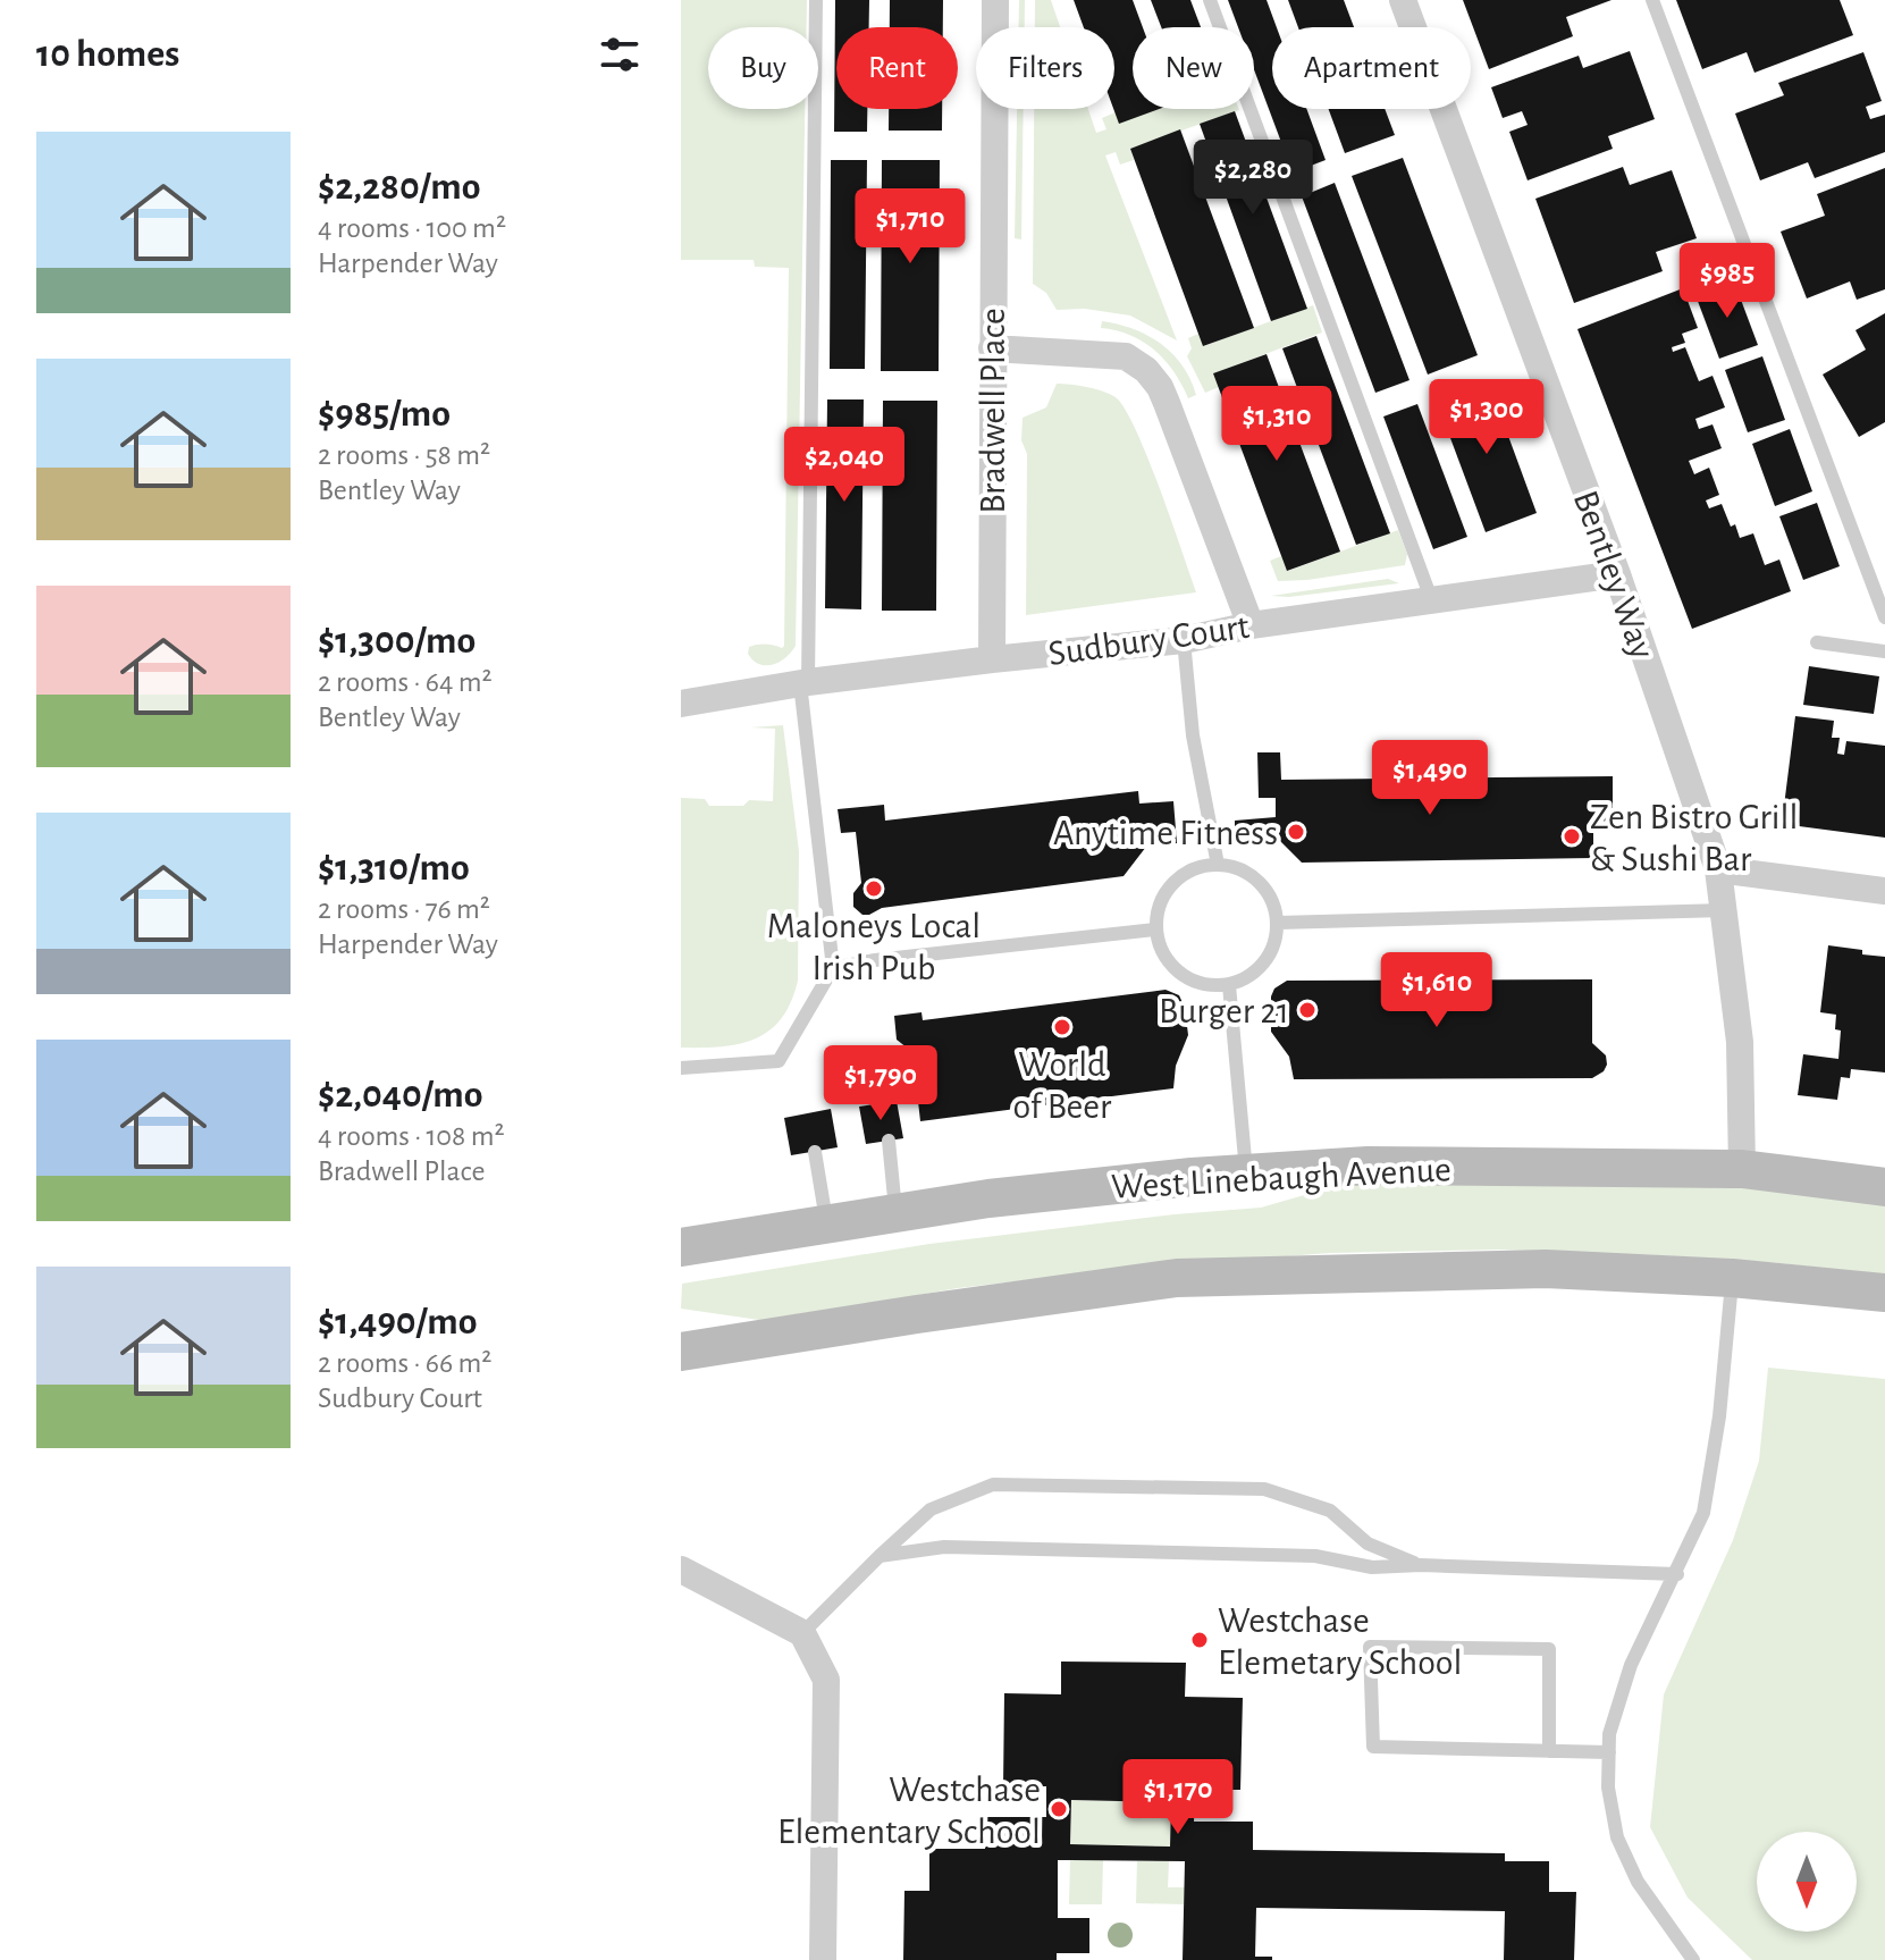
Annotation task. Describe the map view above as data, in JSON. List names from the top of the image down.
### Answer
{
  "streets": {
    "main road": ["West Linebaugh Avenue"],
    "street": ["Bradwell Place", "Bentley Way", "Sudbury Court"]
  },
  "crossings": [
    ["Bradwell Place", "Sudbury Court"],
    ["Bentley Way", "Sudbury Court"],
    ["Bentley Way", "West Linebaugh Avenue"]
  ],
  "places": [
    "Anytime Fitness",
    "Zen Bistro Grill & Sushi Bar",
    "Maloneys Local Irish Pub",
    "Burger 21",
    "World of Beer",
    "Westchase Elemetary School",
    "Westchase Elementary School"
  ],
  "north": "bottom",
  "page": {
    "heading": "10 homes",
    "chip": [
      "Buy",
      "Rent",
      "Filters",
      "New",
      "Apartment"
    ],
    "list": [
      {
        "name": "$2,280/mo",
        "note": "4 rooms · 100 m² · Harpender Way"
      },
      {
        "name": "$985/mo",
        "note": "2 rooms · 58 m² · Bentley Way"
      },
      {
        "name": "$1,300/mo",
        "note": "2 rooms · 64 m² · Bentley Way"
      },
      {
        "name": "$1,310/mo",
        "note": "2 rooms · 76 m² · Harpender Way"
      },
      {
        "name": "$2,040/mo",
        "note": "4 rooms · 108 m² · Bradwell Place"
      },
      {
        "name": "$1,490/mo",
        "note": "2 rooms · 66 m² · Sudbury Court"
      }
    ],
    "price": [
      "$2,280",
      "$1,710",
      "$985",
      "$1,300",
      "$1,310",
      "$2,040",
      "$1,490",
      "$1,610",
      "$1,790",
      "$1,170"
    ]
  }
}
